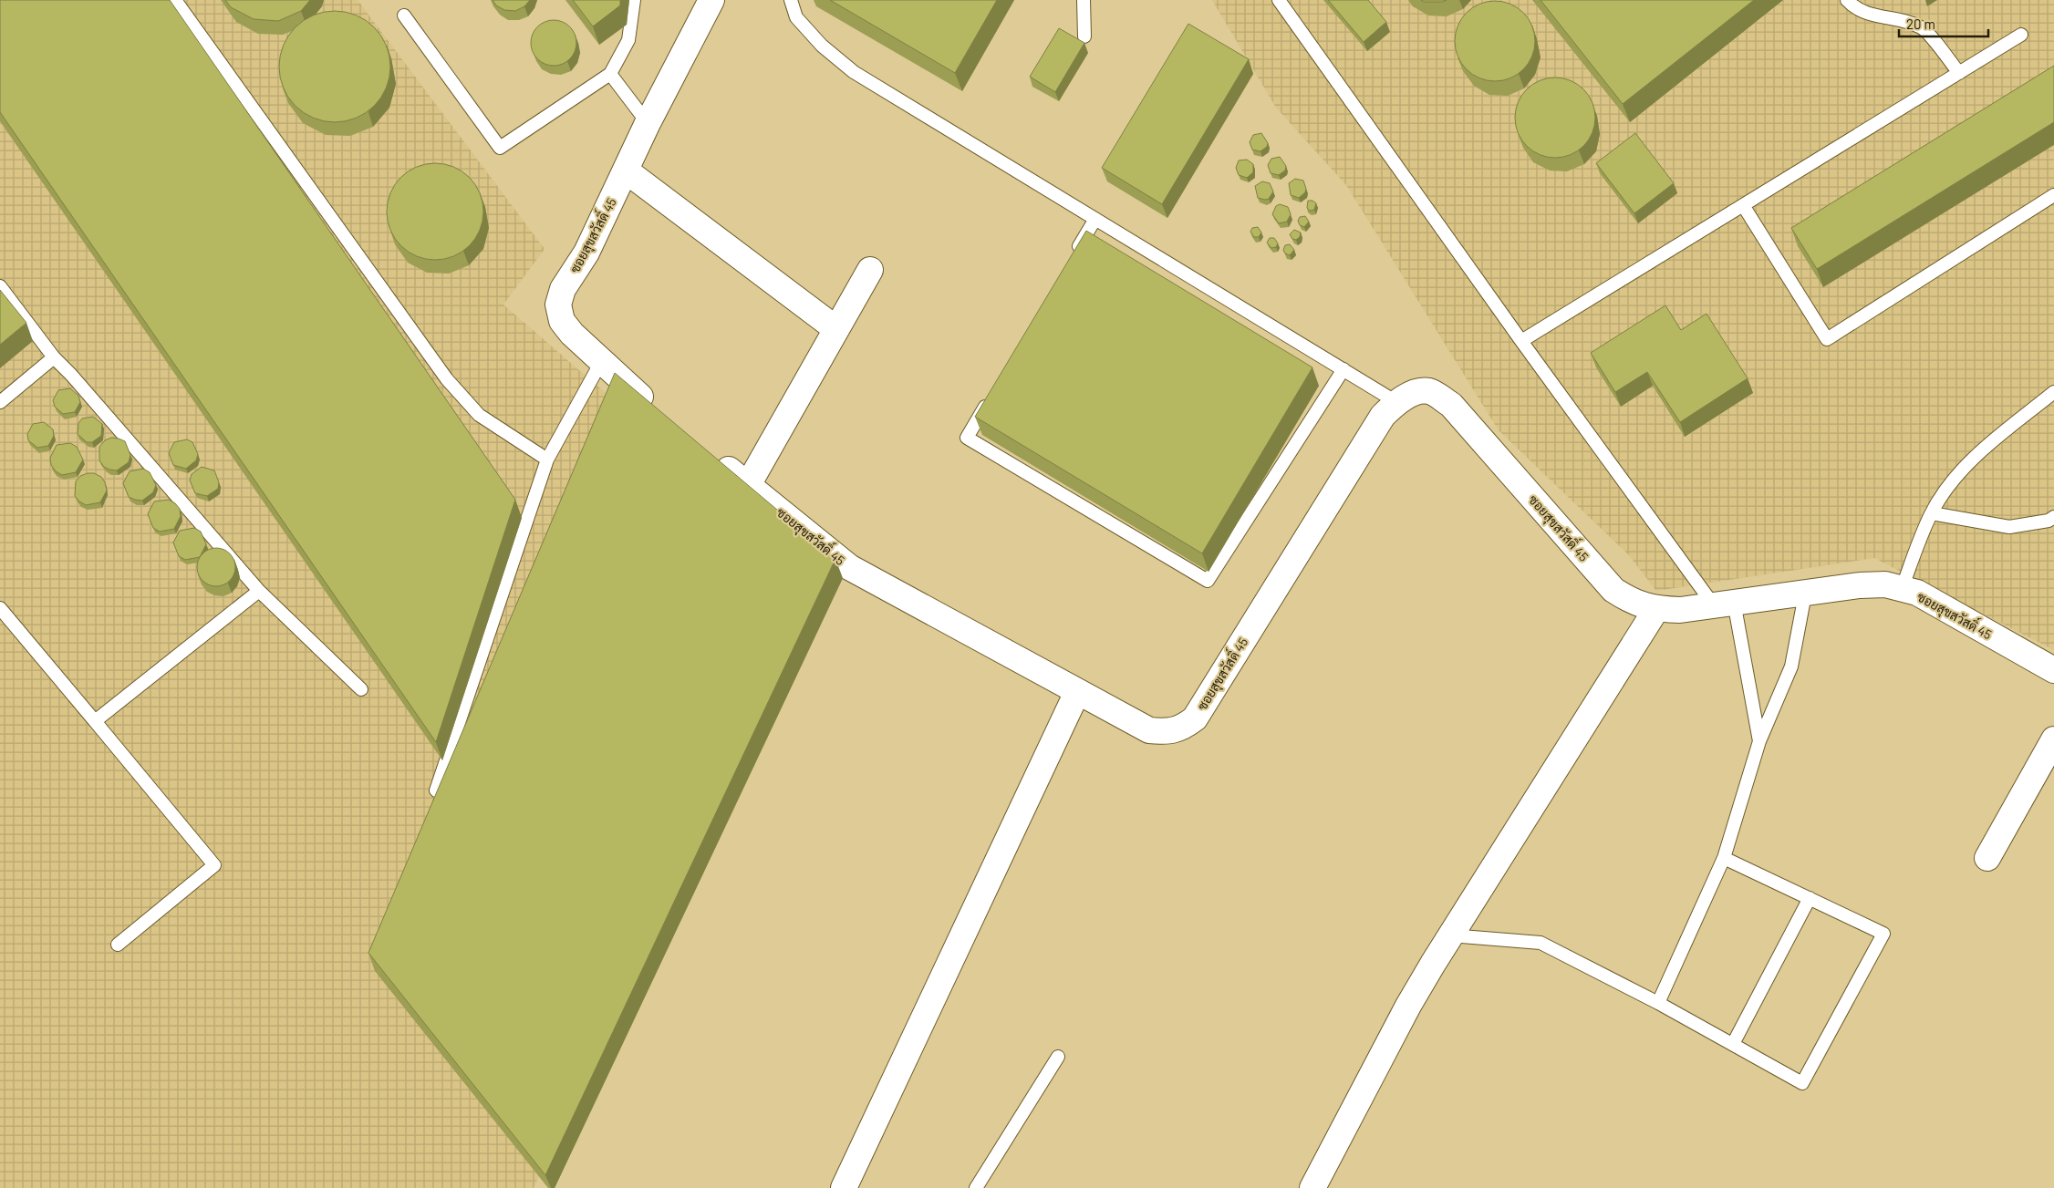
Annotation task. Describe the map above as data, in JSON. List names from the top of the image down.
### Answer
{
  "streets": {
    "street": ["ซอยสุขสวัสดิ์ 45"]
  },
  "scale_bar": "20 m"
}
